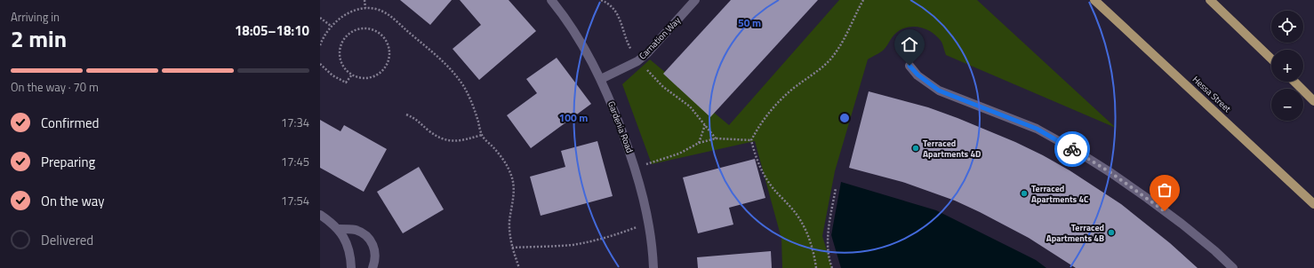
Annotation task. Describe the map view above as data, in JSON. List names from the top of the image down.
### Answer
{
  "streets": {
    "main road": ["Hessa Street"],
    "street": ["Carnation Way", "Gardenia Road"]
  },
  "crossings": [
    ["Carnation Way", "Gardenia Road"]
  ],
  "places": ["Terraced Apartments 4D", "Terraced Apartments 4C", "Terraced Apartments 4B"],
  "page": {
    "heading": ["2 min", "Arriving in", "18:05–18:10"],
    "map_buttons": ["+", "−"],
    "bar": "On the way · 70 m",
    "list": [
      ["Confirmed", "17:34"],
      ["Preparing", "17:45"],
      ["On the way", "17:54"],
      "Delivered"
    ]
  },
  "rings": ["50 m", "100 m"]
}
